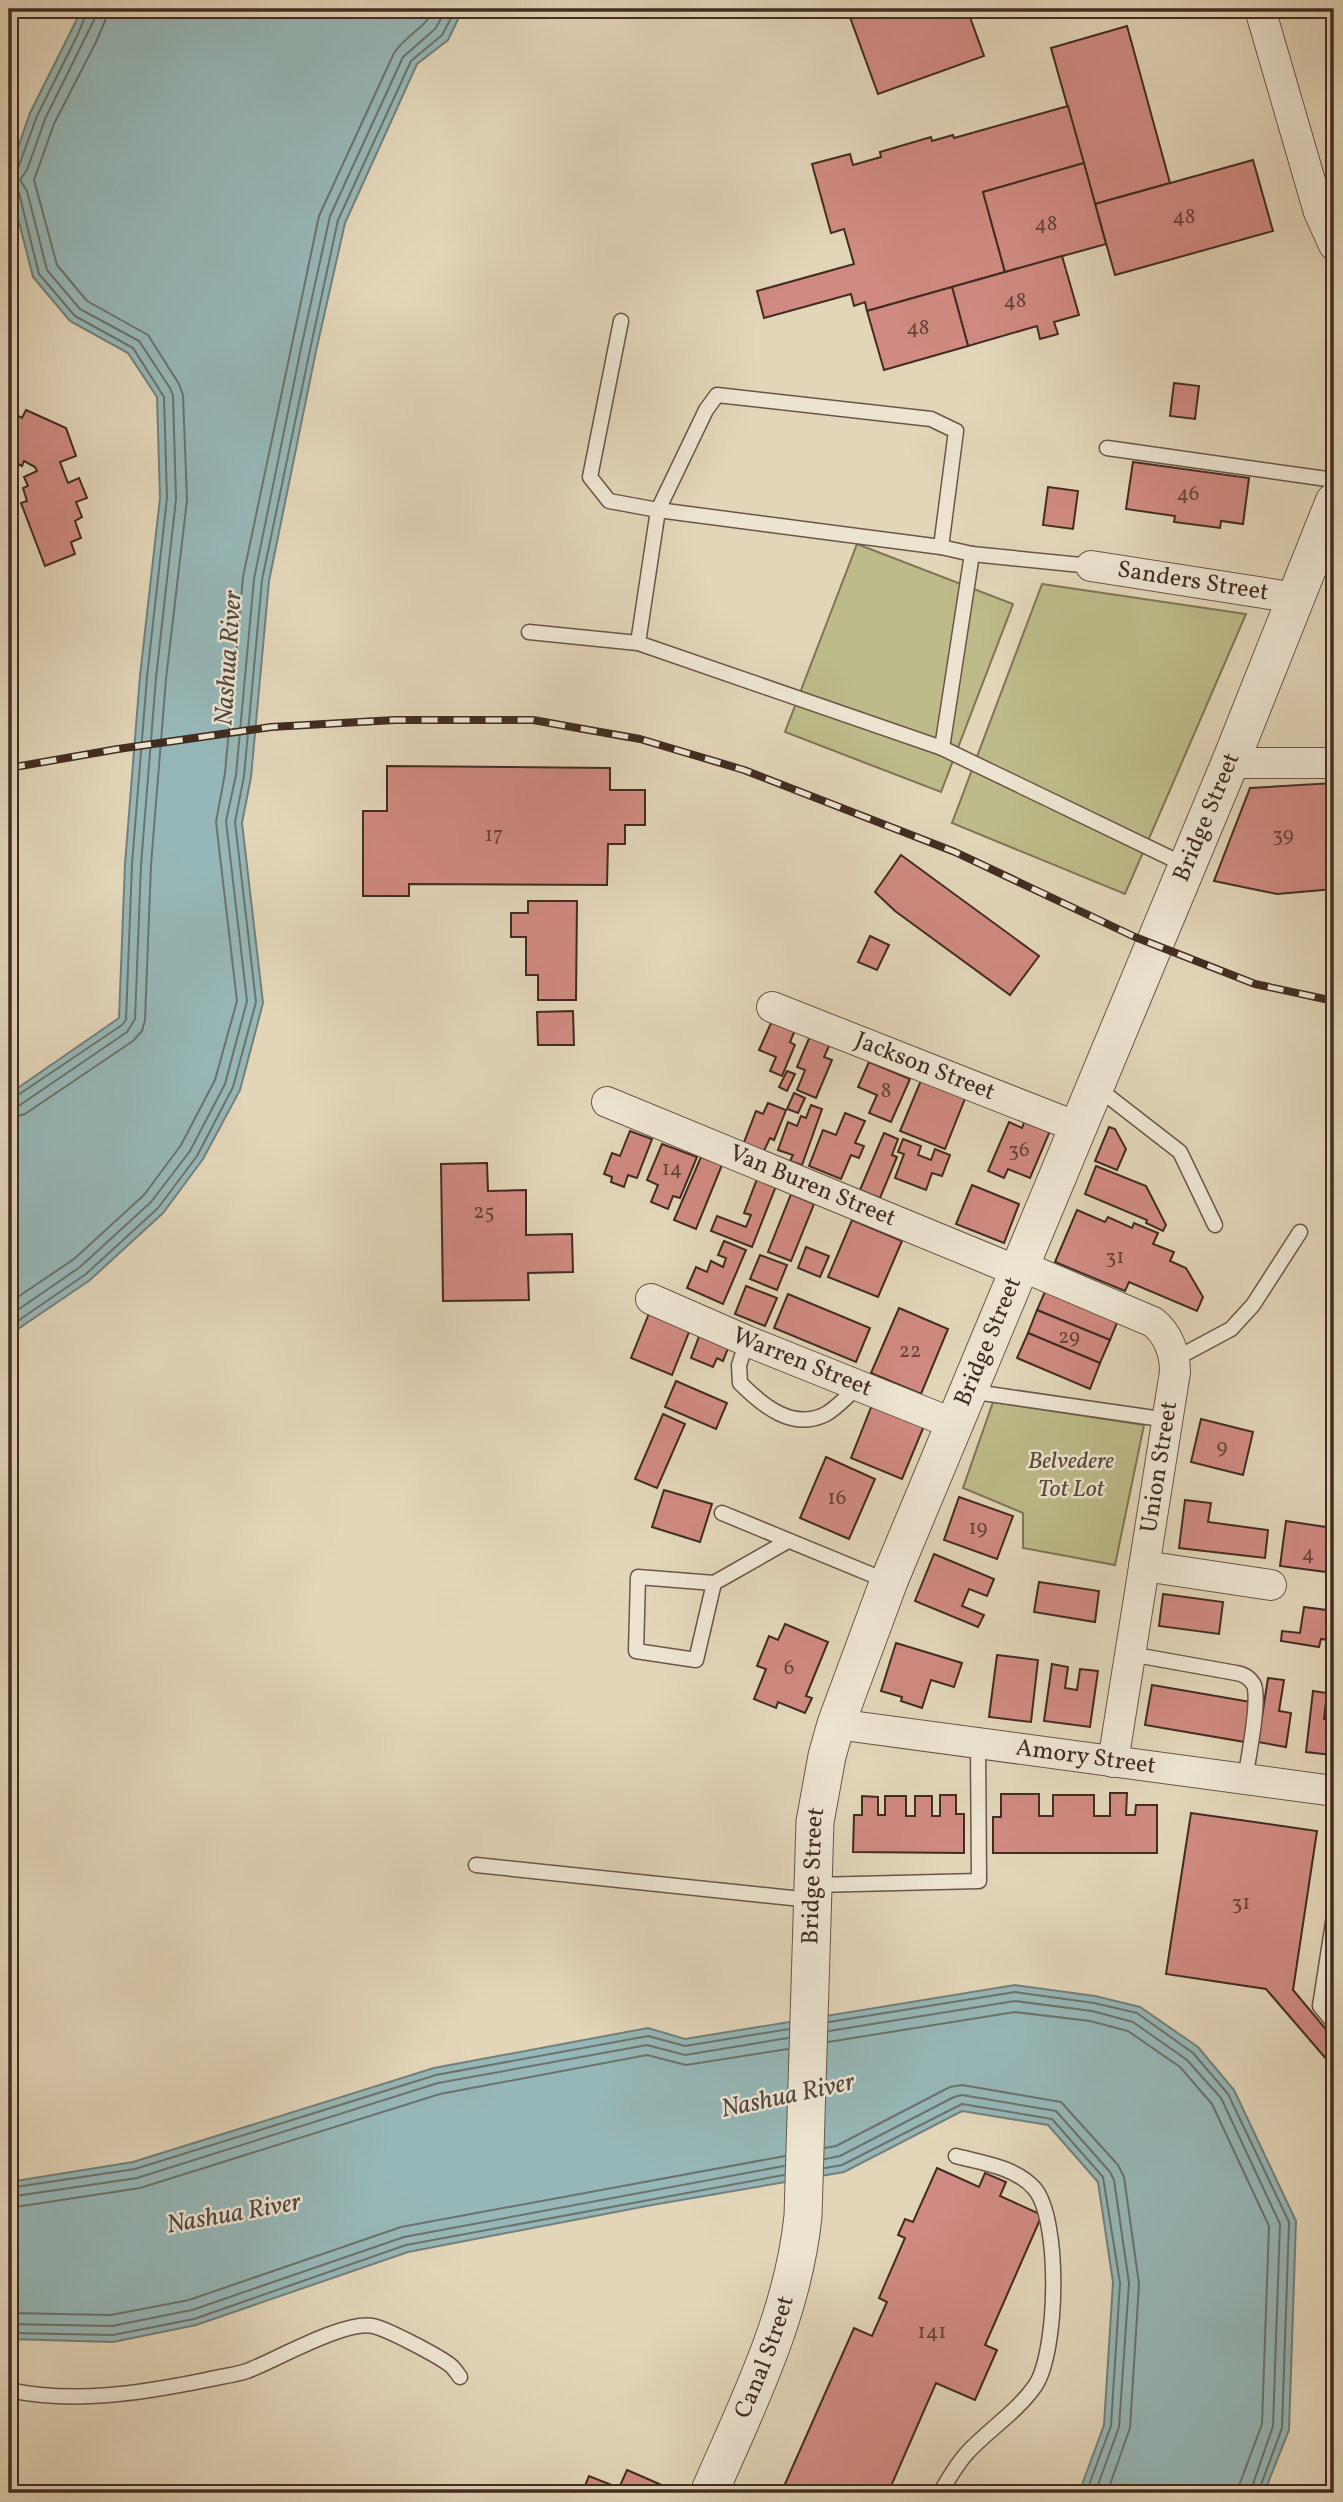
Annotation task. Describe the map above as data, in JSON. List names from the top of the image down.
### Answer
{
  "streets": {
    "street": [
      "Sanders Street",
      "Bridge Street",
      "Jackson Street",
      "Van Buren Street",
      "Warren Street",
      "Union Street",
      "Amory Street",
      "Canal Street"
    ]
  },
  "crossings": [
    ["Sanders Street", "Bridge Street"],
    ["Bridge Street", "Jackson Street"],
    ["Bridge Street", "Van Buren Street"],
    ["Bridge Street", "Warren Street"],
    ["Bridge Street", "Amory Street"],
    ["Bridge Street", "Canal Street"],
    ["Union Street", "Amory Street"]
  ],
  "water": ["Nashua River"],
  "parks": ["Belvedere Tot Lot"],
  "house_numbers": [
    "48",
    "48",
    "48",
    "48",
    "46",
    "17",
    "39",
    "8",
    "36",
    "14",
    "25",
    "31",
    "29",
    "22",
    "9",
    "16",
    "19",
    "4",
    "6",
    "31",
    "141"
  ]
}
